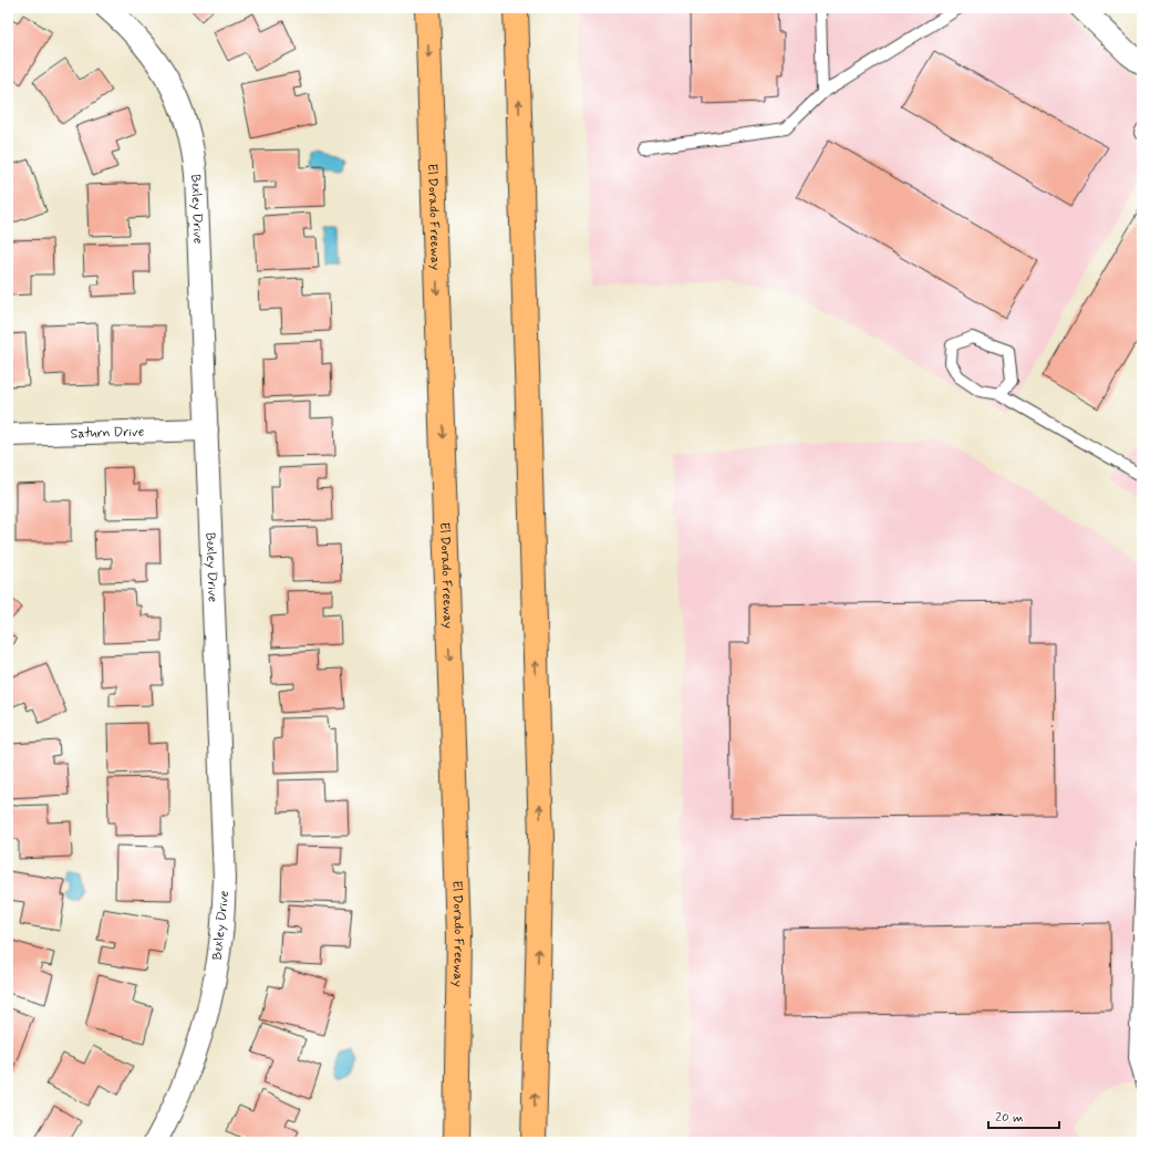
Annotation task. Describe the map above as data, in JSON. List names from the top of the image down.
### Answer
{
  "streets": {
    "highway": ["El Dorado Freeway"],
    "street": ["Bexley Drive", "Saturn Drive"]
  },
  "crossings": [
    ["Bexley Drive", "Saturn Drive"]
  ],
  "scale_bar": "20 m"
}
